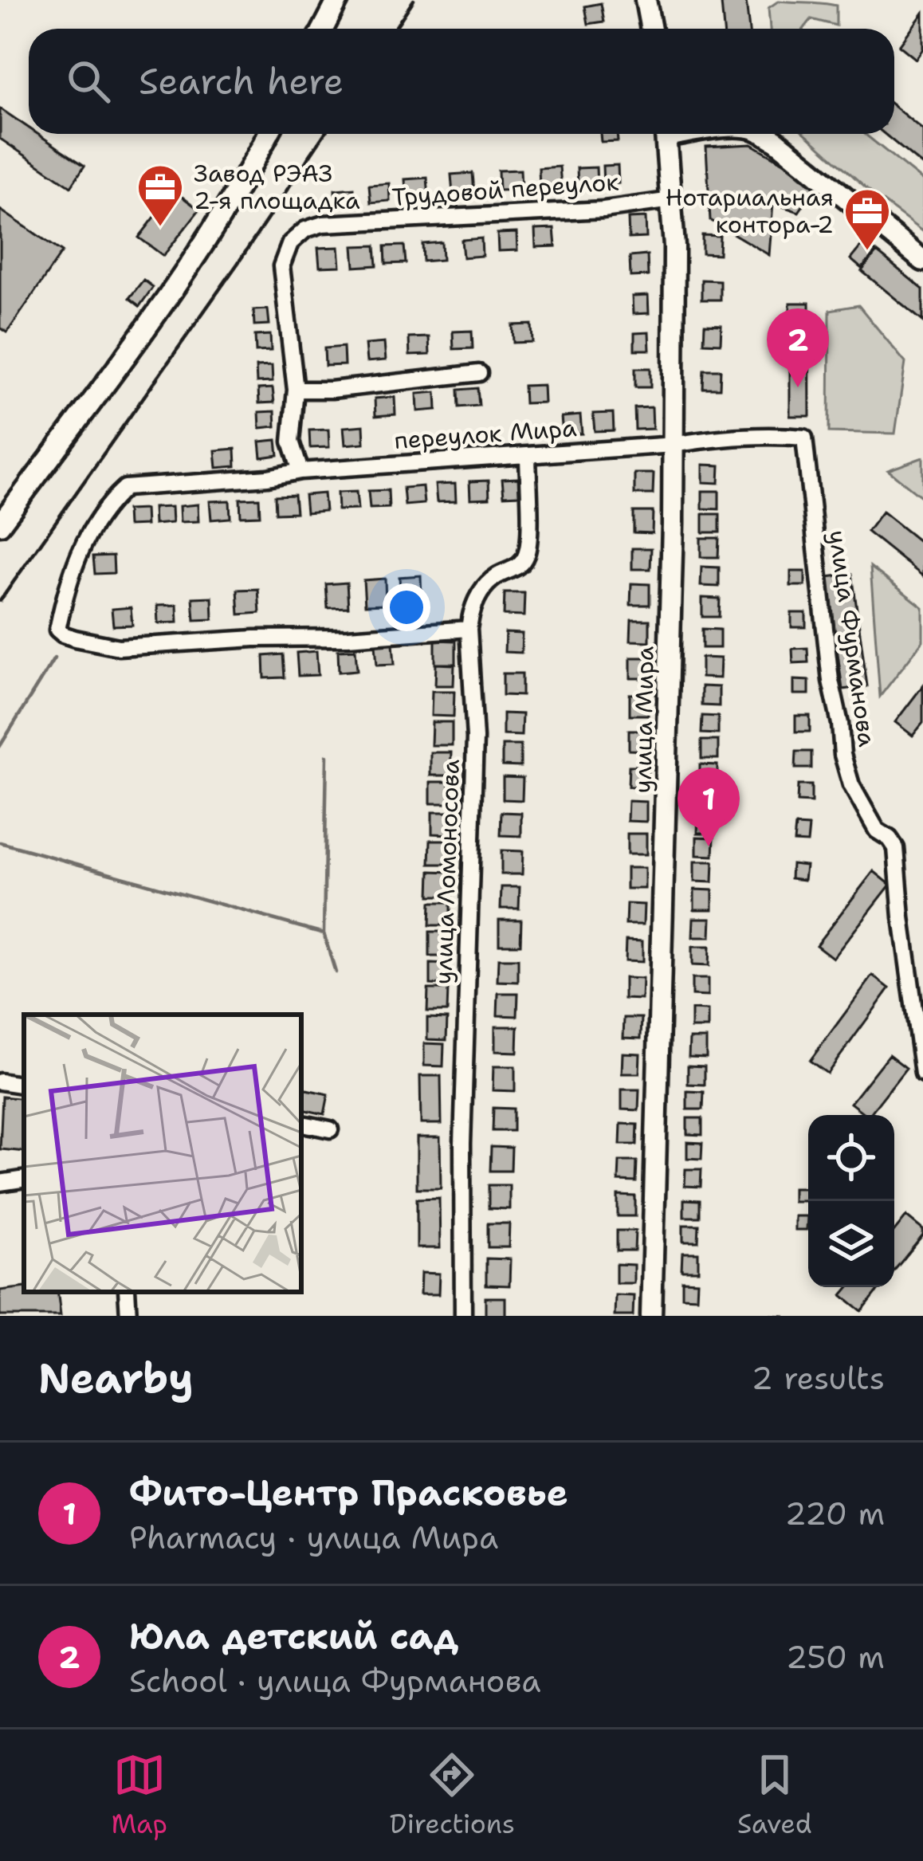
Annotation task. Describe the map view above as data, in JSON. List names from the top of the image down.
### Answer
{
  "streets": {
    "main road": ["улица Мира"],
    "street": [
      "Трудовой переулок",
      "переулок Мира",
      "улица Фурманова",
      "улица Ломоносова"
    ]
  },
  "crossings": [
    ["Трудовой переулок", "улица Мира"],
    ["переулок Мира", "улица Фурманова"],
    ["переулок Мира", "улица Мира"],
    ["переулок Мира", "улица Ломоносова"],
    ["улица Фурманова", "улица Мира"]
  ],
  "places": {
    "office": ["Завод РЭАЗ 2-я площадка", "Нотариальная контора-2"]
  },
  "page": {
    "search": "Search here",
    "pins": ["2", "1"],
    "heading": ["Nearby", "2 results"],
    "list": [
      {
        "mark": "1",
        "name": "Фито-Центр Прасковье",
        "note": "Pharmacy · улица Мира",
        "value": "220 m"
      },
      {
        "mark": "2",
        "name": "Юла детский сад",
        "note": "School · улица Фурманова",
        "value": "250 m"
      }
    ],
    "nav": ["Map", "Directions", "Saved"]
  }
}
